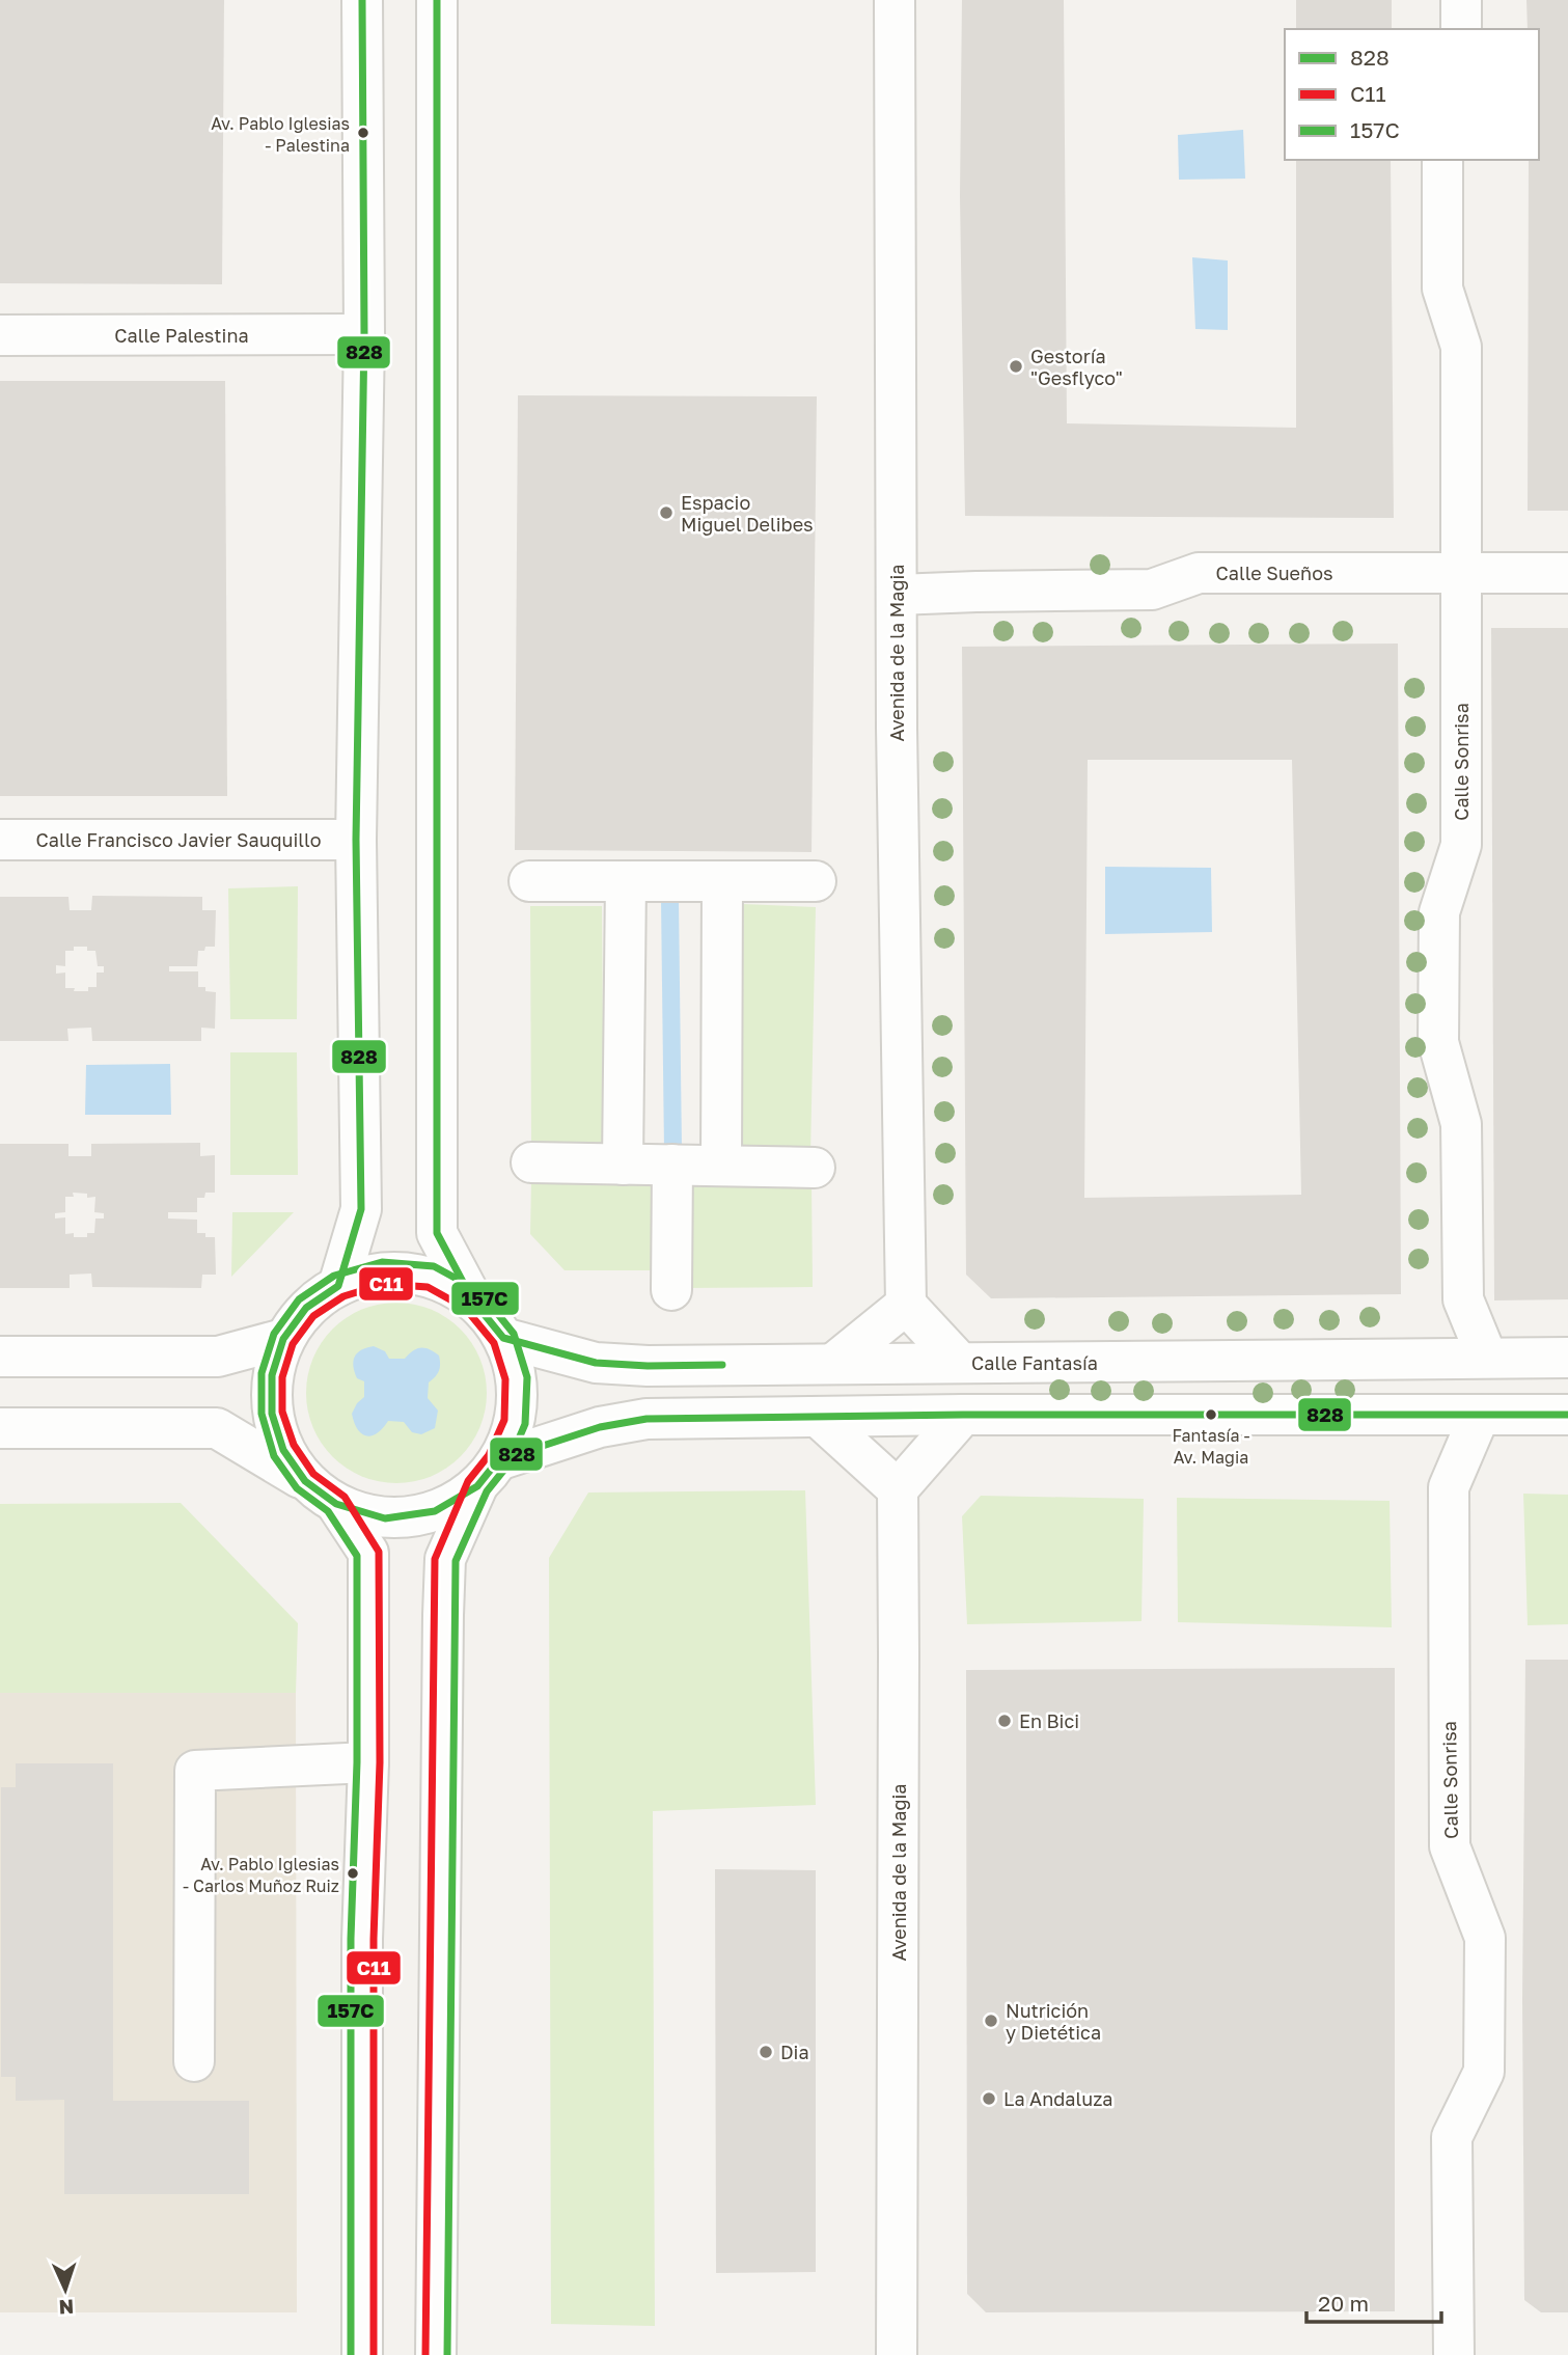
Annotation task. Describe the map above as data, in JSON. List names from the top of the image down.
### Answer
{
  "streets": {
    "street": [
      "Calle Palestina",
      "Calle Sueños",
      "Avenida de la Magia",
      "Calle Sonrisa",
      "Calle Francisco Javier Sauquillo",
      "Calle Fantasía"
    ]
  },
  "crossings": [
    ["Calle Sueños", "Avenida de la Magia"],
    ["Calle Sueños", "Calle Sonrisa"],
    ["Calle Sonrisa", "Calle Fantasía"]
  ],
  "places": [
    "Av. Pablo Iglesias - Palestina",
    "Gestoría \"Gesflyco\"",
    "Espacio Miguel Delibes",
    "Fantasía - Av. Magia",
    "En Bici",
    "Av. Pablo Iglesias - Carlos Muñoz Ruiz",
    "Nutrición y Dietética",
    "Dia",
    "La Andaluza"
  ],
  "lines": ["transit line 828", "transit line 157C", "transit line C11"],
  "legend": ["828", "C11", "157C"],
  "scale_bar": "20 m",
  "north": "bottom"
}
